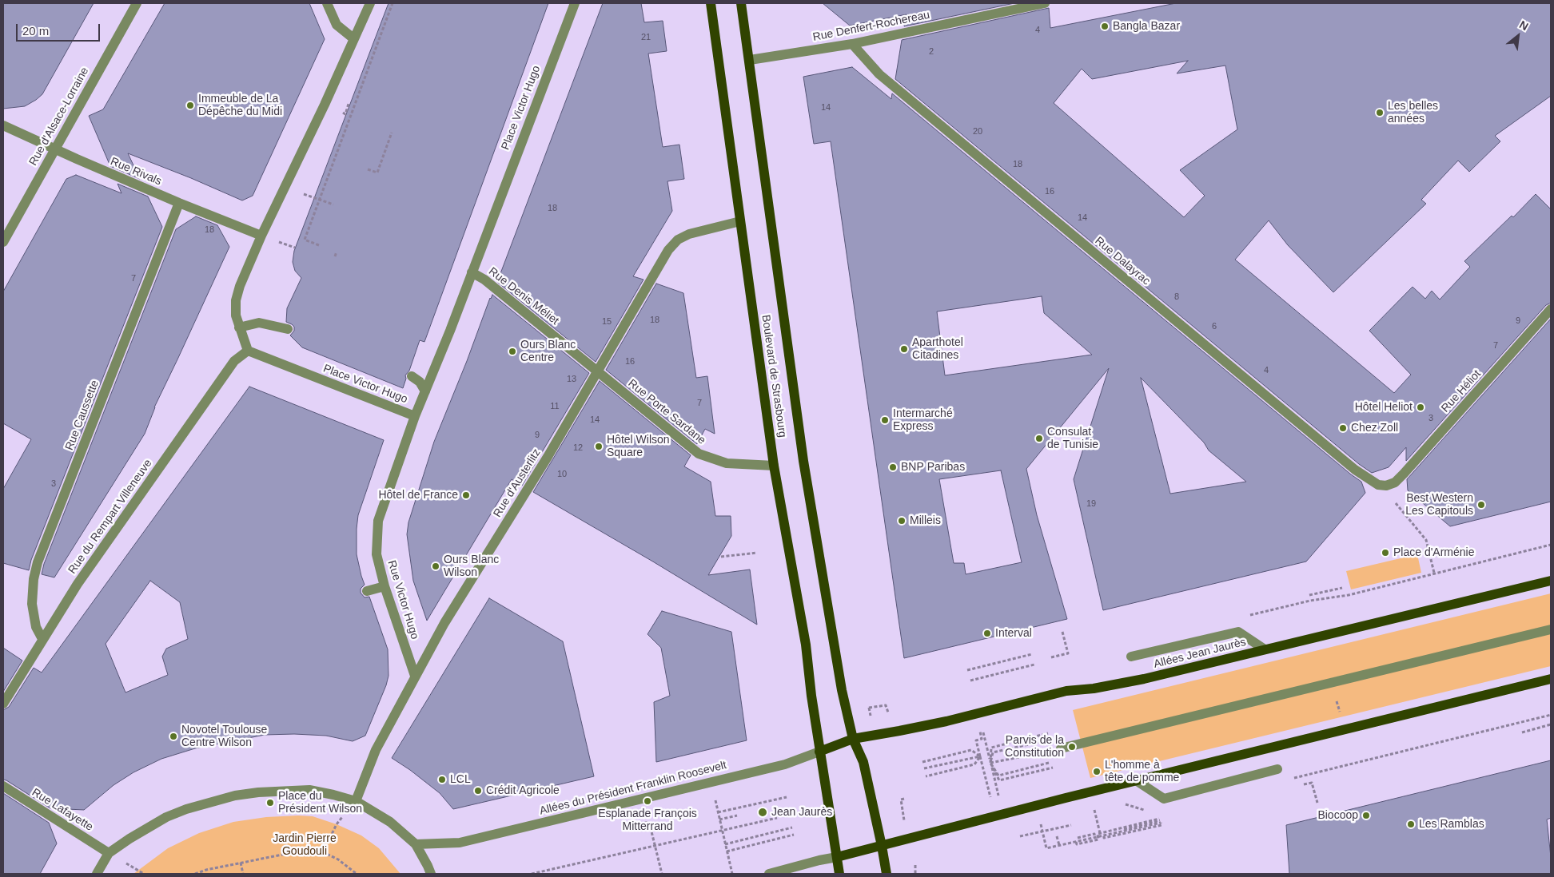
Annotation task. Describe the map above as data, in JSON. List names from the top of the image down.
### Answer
{
  "streets": {
    "main road": ["Boulevard de Strasbourg", "Allées Jean Jaurès", "Allées du Président Franklin Roosevelt"],
    "street": [
      "Rue Denfert-Rochereau",
      "Place Victor Hugo",
      "Rue d'Alsace-Lorraine",
      "Rue Rivals",
      "Rue Dalayrac",
      "Rue Denis Méliet",
      "Rue Héliot",
      "Rue Porte Sardane",
      "Rue Caussette",
      "Rue d'Austerlitz",
      "Rue du Rempart Villeneuve",
      "Rue Victor Hugo",
      "Rue Lafayette"
    ]
  },
  "crossings": [
    ["Rue Denfert-Rochereau", "Rue Dalayrac"],
    ["Rue Denfert-Rochereau", "Boulevard de Strasbourg"],
    ["Place Victor Hugo", "Rue Denis Méliet"],
    ["Place Victor Hugo", "Rue du Rempart Villeneuve"],
    ["Place Victor Hugo", "Rue Victor Hugo"],
    ["Rue d'Alsace-Lorraine", "Rue Rivals"],
    ["Rue Rivals", "Rue Caussette"],
    ["Rue Dalayrac", "Rue Héliot"],
    ["Rue Denis Méliet", "Rue Porte Sardane"],
    ["Rue Denis Méliet", "Rue d'Austerlitz"],
    ["Boulevard de Strasbourg", "Rue Porte Sardane"],
    ["Boulevard de Strasbourg", "Rue d'Austerlitz"],
    ["Boulevard de Strasbourg", "Allées Jean Jaurès"],
    ["Boulevard de Strasbourg", "Allées du Président Franklin Roosevelt"],
    ["Rue Porte Sardane", "Rue d'Austerlitz"],
    ["Rue Caussette", "Rue du Rempart Villeneuve"],
    ["Rue d'Austerlitz", "Rue Victor Hugo"],
    ["Allées Jean Jaurès", "Allées du Président Franklin Roosevelt"]
  ],
  "parks": ["Jardin Pierre Goudouli"],
  "places": [
    "Bangla Bazar",
    "Immeuble de La Dépêche du Midi",
    "Les belles années",
    "Aparthotel Citadines",
    "Ours Blanc Centre",
    "Hôtel Heliot",
    "Intermarché Express",
    "Chez Zoll",
    "Consulat de Tunisie",
    "Hôtel Wilson Square",
    "BNP Paribas",
    "Hôtel de France",
    "Best Western Les Capitouls",
    "Milleis",
    "Place d'Arménie",
    "Ours Blanc Wilson",
    "Interval",
    "Novotel Toulouse Centre Wilson",
    "Parvis de la Constitution",
    "L'homme à tête de pomme",
    "LCL",
    "Crédit Agricole",
    "Esplanade François Mitterrand",
    "Place du Président Wilson",
    "Jean Jaurès",
    "Biocoop",
    "Les Ramblas"
  ],
  "house_numbers": [
    "4",
    "21",
    "2",
    "14",
    "20",
    "18",
    "16",
    "18",
    "14",
    "18",
    "7",
    "8",
    "18",
    "9",
    "15",
    "6",
    "7",
    "16",
    "4",
    "13",
    "7",
    "11",
    "3",
    "14",
    "9",
    "12",
    "10",
    "3",
    "19"
  ],
  "scale_bar": "20 m",
  "north": "top right"
}
